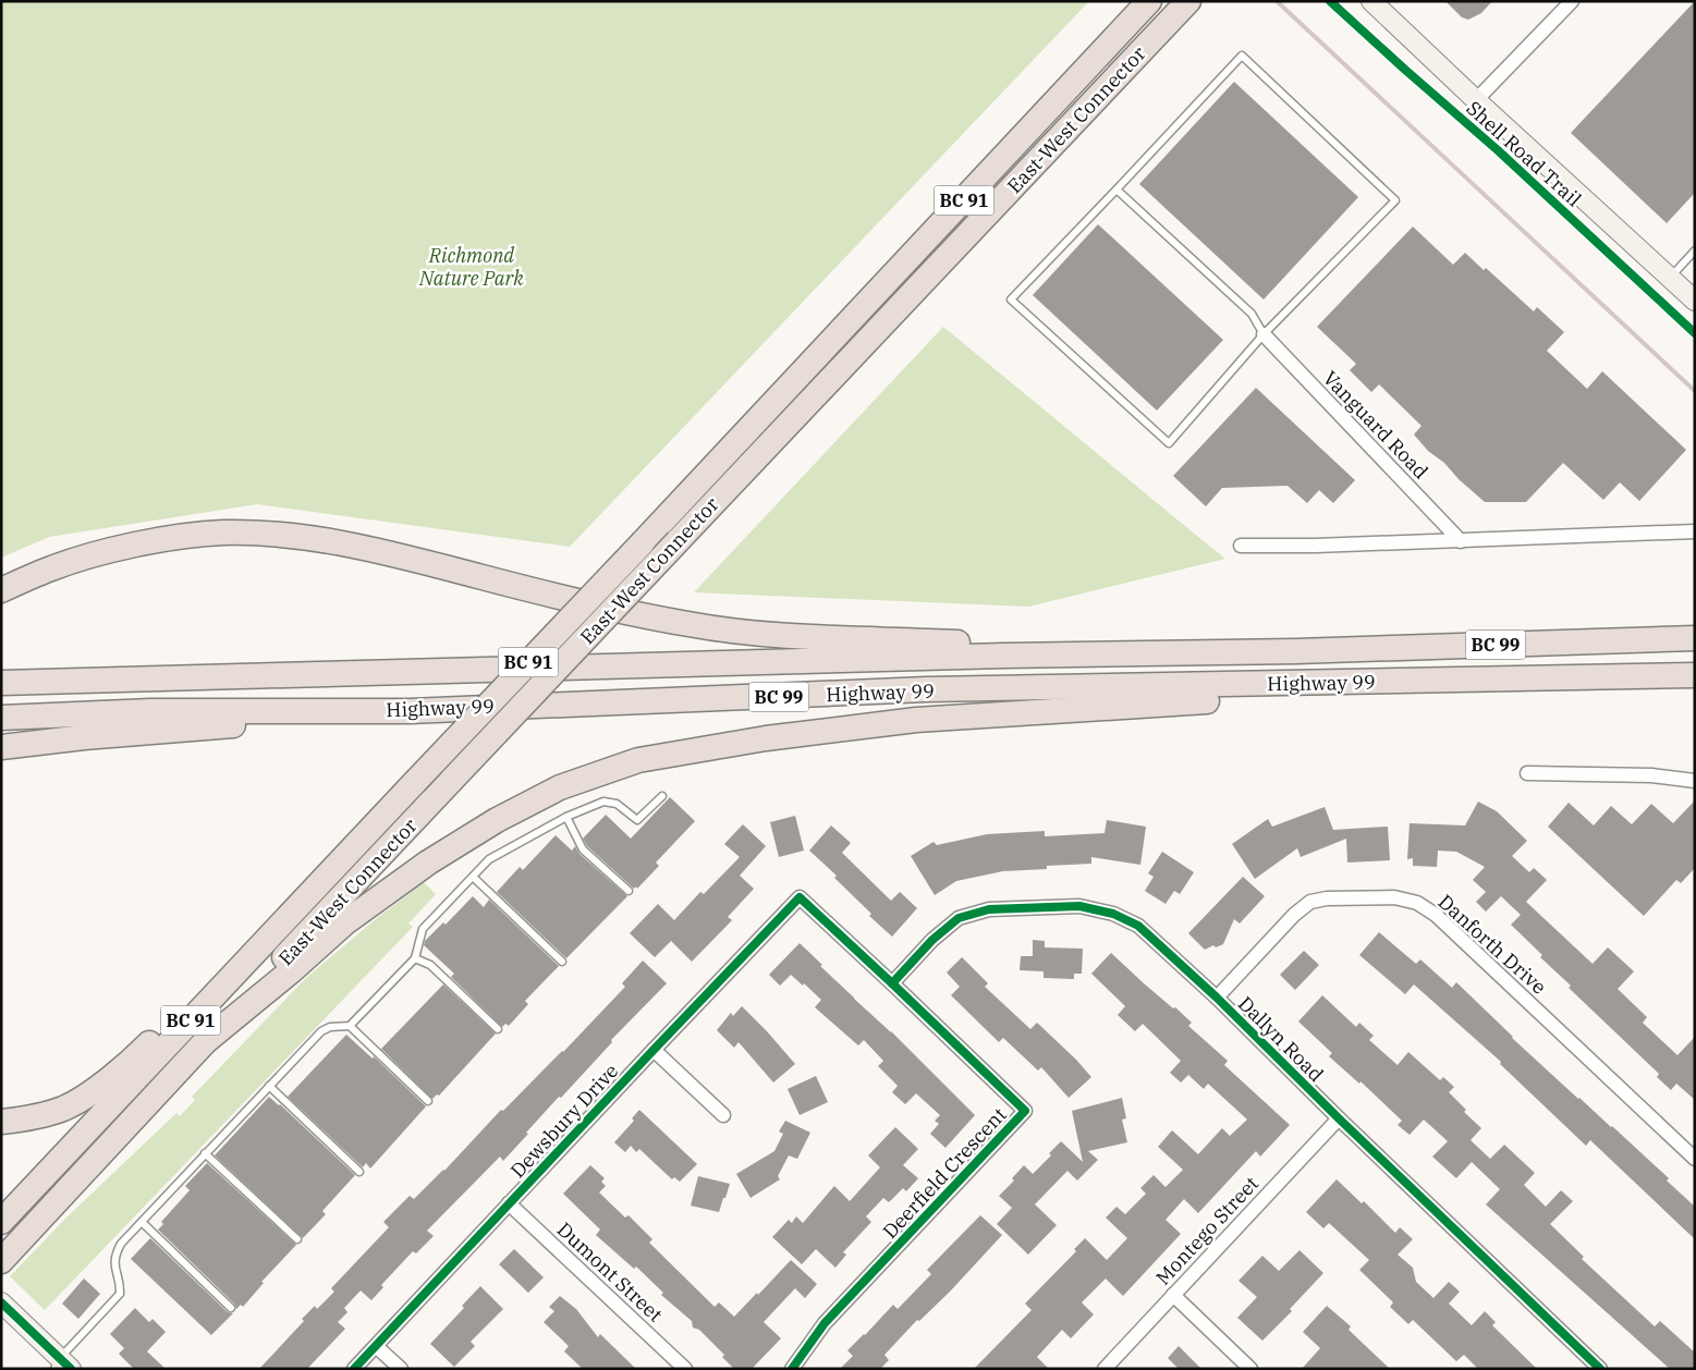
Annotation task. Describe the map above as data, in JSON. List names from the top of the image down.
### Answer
{
  "streets": {
    "highway": [
      "East-West Connector",
      "BC 91",
      "BC 99",
      "Highway 99"
    ],
    "street": [
      "Vanguard Road",
      "Danforth Drive",
      "Dallyn Road",
      "Dewsbury Drive",
      "Deerfield Crescent",
      "Montego Street",
      "Dumont Street"
    ],
    "cycle path": ["Shell Road Trail"]
  },
  "crossings": [
    ["Danforth Drive", "Dallyn Road"],
    ["Dallyn Road", "Deerfield Crescent"],
    ["Dallyn Road", "Montego Street"],
    ["Dewsbury Drive", "Deerfield Crescent"],
    ["Dewsbury Drive", "Dumont Street"]
  ],
  "parks": ["Richmond Nature Park"]
}
